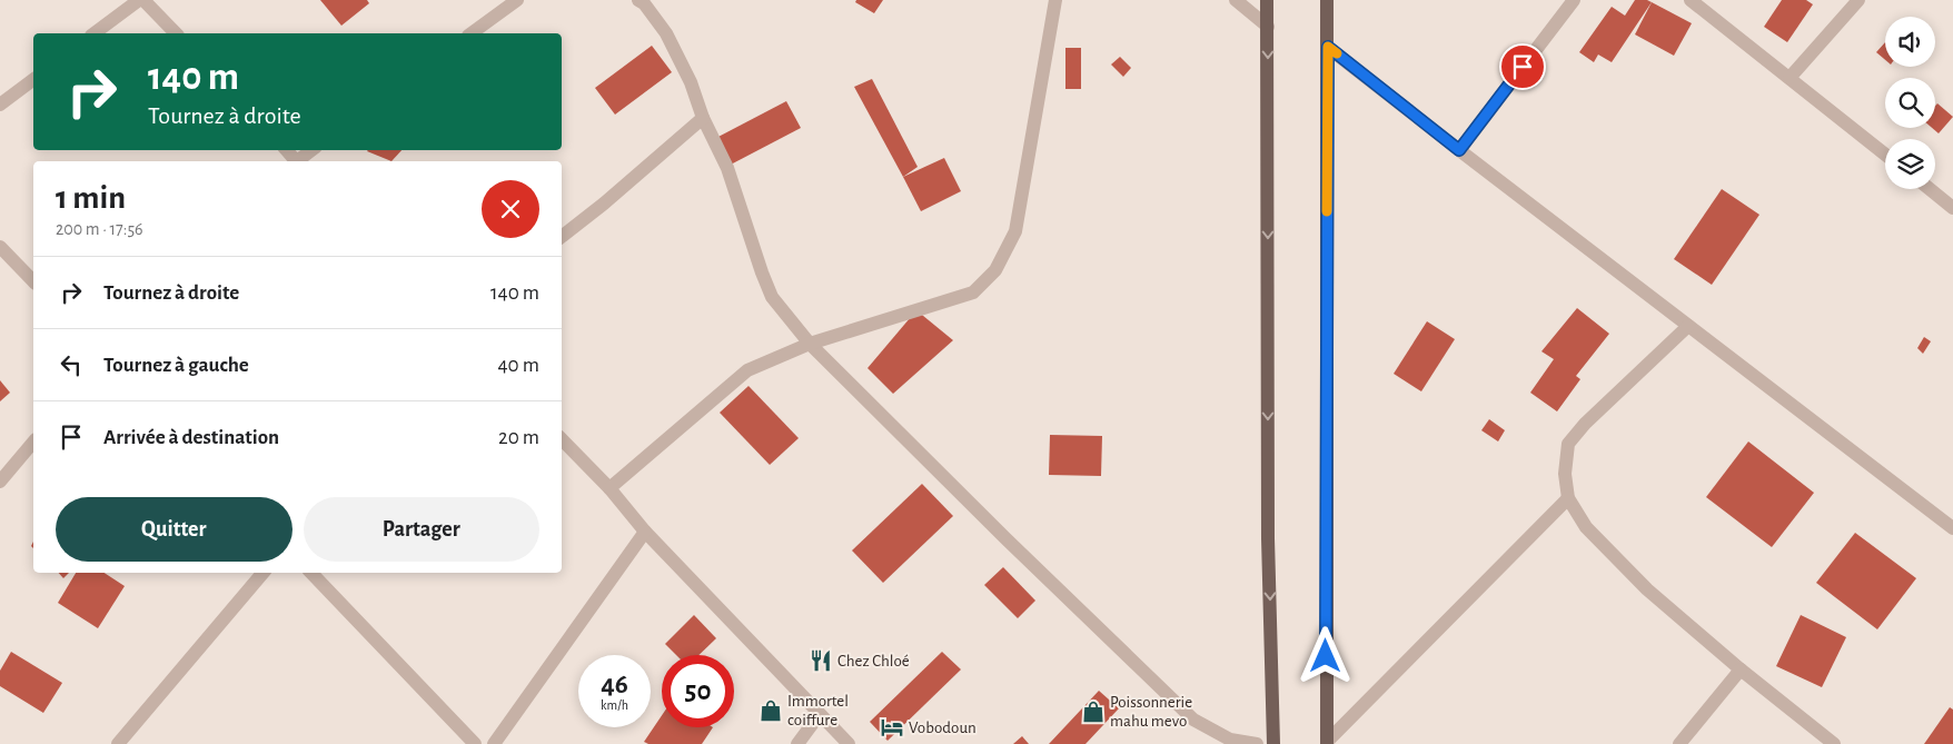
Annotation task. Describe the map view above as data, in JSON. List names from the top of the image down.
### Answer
{
  "places": {
    "restaurant": ["Chez Chloé"],
    "shop": ["Immortel coiffure", "Poissonnerie mahu mevo"],
    "hotel": ["Vobodoun"]
  },
  "page": {
    "turn": ["140 m", "Tournez à droite"],
    "heading": ["1 min", "200 m · 17:56"],
    "list": [
      {
        "name": "Tournez à droite",
        "value": "140 m"
      },
      {
        "name": "Tournez à gauche",
        "value": "40 m"
      },
      {
        "name": "Arrivée à destination",
        "value": "20 m"
      }
    ],
    "buttons": ["Quitter", "Partager"],
    "speed": "46 km/h",
    "limit": "50"
  }
}
